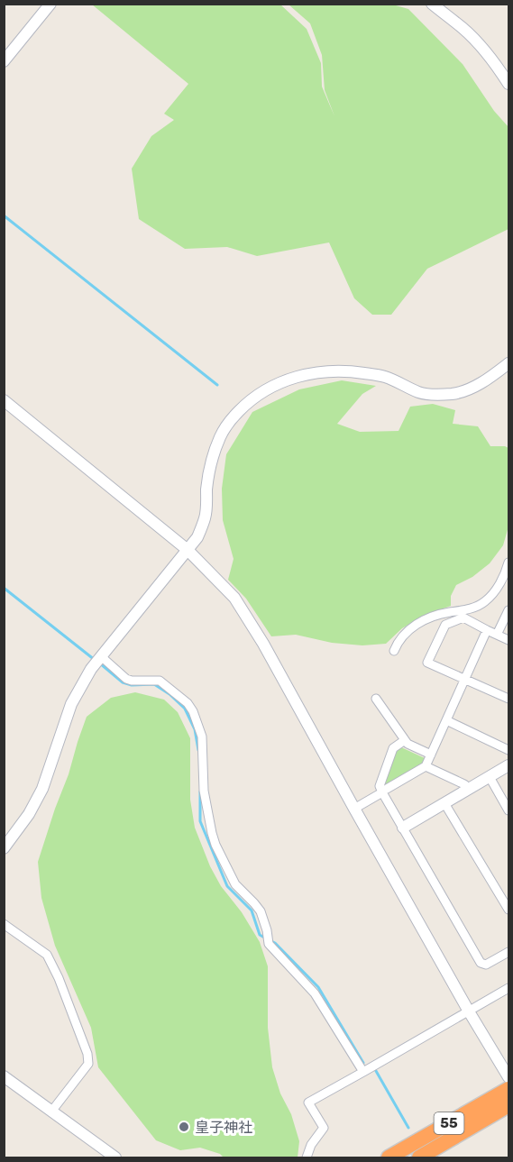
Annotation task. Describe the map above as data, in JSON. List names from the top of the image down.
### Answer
{
  "streets": {
    "highway": ["55"]
  },
  "places": ["皇子神社"]
}
